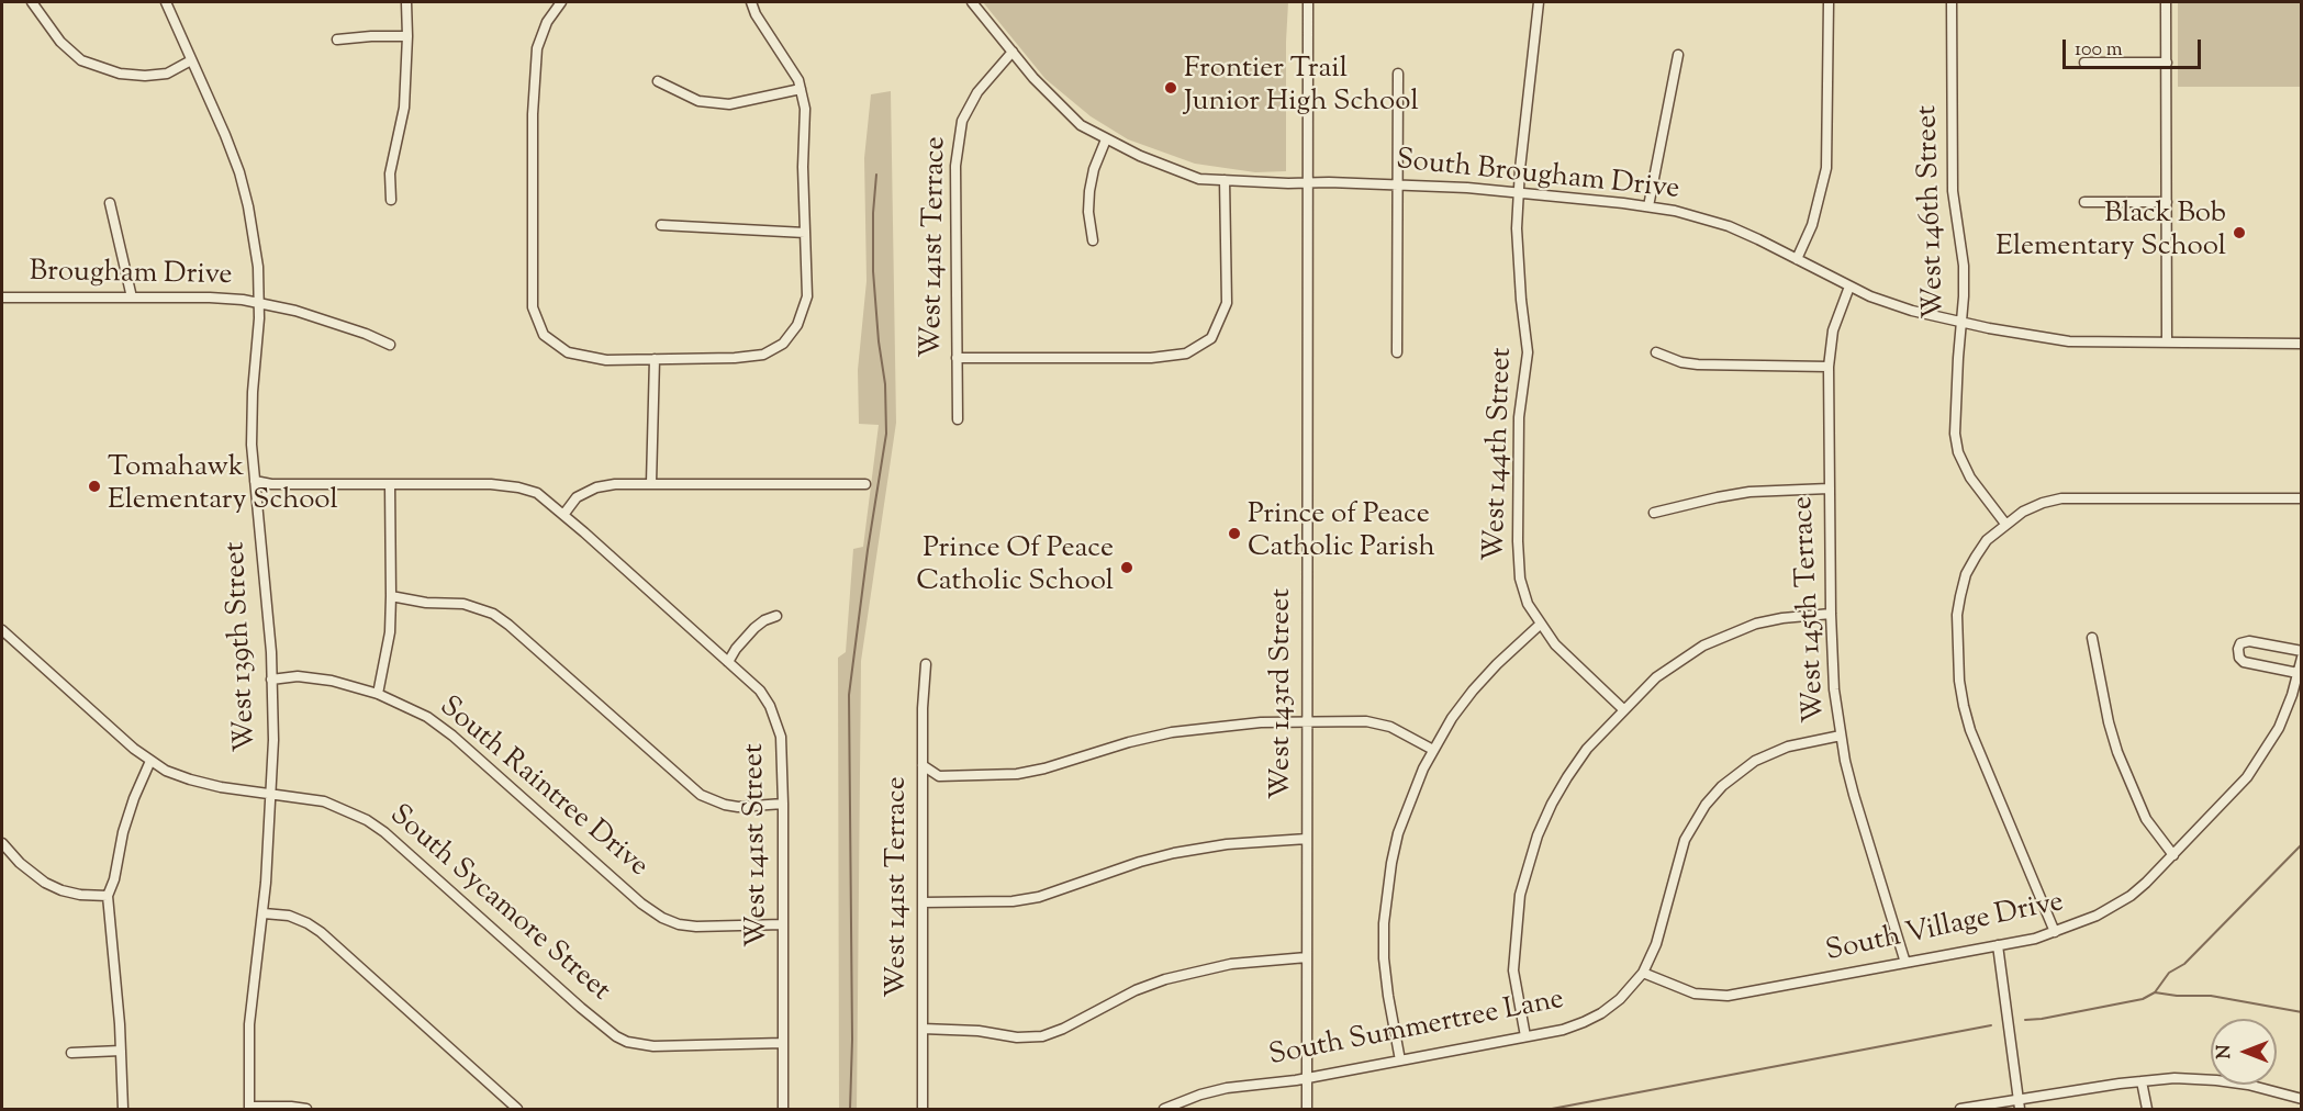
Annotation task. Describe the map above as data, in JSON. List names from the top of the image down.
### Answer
{
  "streets": {
    "street": [
      "South Brougham Drive",
      "West 146th Street",
      "West 141st Terrace",
      "Brougham Drive",
      "West 144th Street",
      "West 145th Terrace",
      "West 139th Street",
      "West 143rd Street",
      "South Raintree Drive",
      "West 141st Street",
      "South Sycamore Street",
      "South Village Drive",
      "South Summertree Lane"
    ]
  },
  "crossings": [
    ["South Brougham Drive", "West 146th Street"],
    ["South Brougham Drive", "West 141st Terrace"],
    ["South Brougham Drive", "West 144th Street"],
    ["South Brougham Drive", "West 145th Terrace"],
    ["South Brougham Drive", "West 143rd Street"],
    ["Brougham Drive", "West 139th Street"],
    ["West 145th Terrace", "South Village Drive"],
    ["West 145th Terrace", "South Summertree Lane"],
    ["West 139th Street", "South Raintree Drive"],
    ["West 139th Street", "West 141st Street"],
    ["West 139th Street", "South Sycamore Street"],
    ["West 143rd Street", "South Summertree Lane"],
    ["South Raintree Drive", "West 141st Street"],
    ["West 141st Street", "South Sycamore Street"],
    ["South Village Drive", "South Summertree Lane"]
  ],
  "places": [
    "Frontier Trail Junior High School",
    "Black Bob Elementary School",
    "Tomahawk Elementary School",
    "Prince of Peace Catholic Parish",
    "Prince Of Peace Catholic School"
  ],
  "scale_bar": "100 m",
  "north": "left"
}
